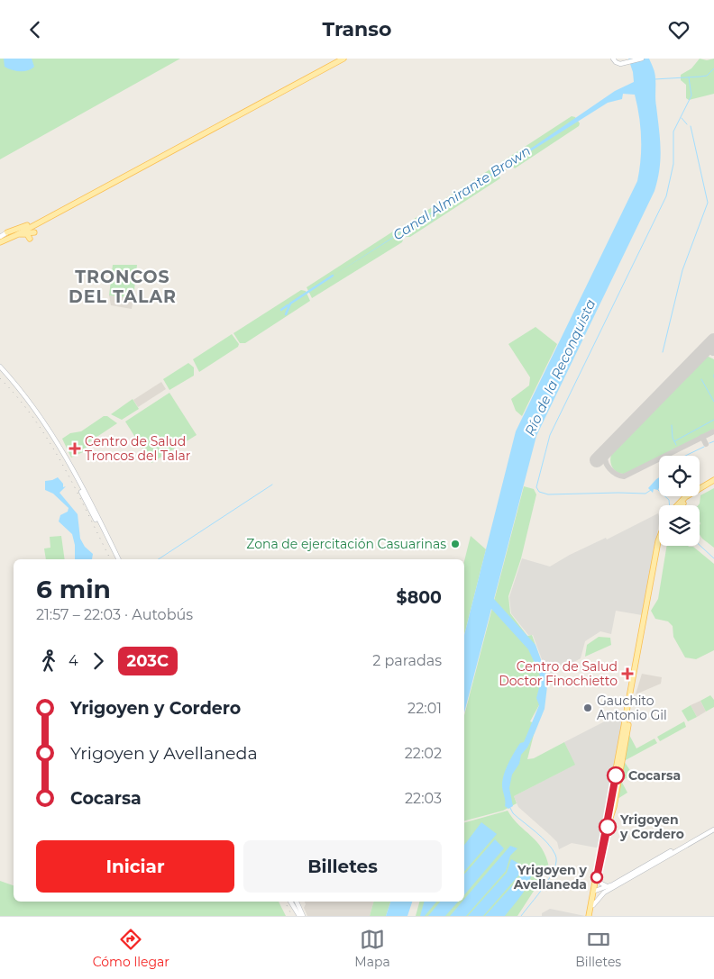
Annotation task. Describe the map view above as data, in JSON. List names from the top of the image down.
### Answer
{
  "districts": ["TRONCOS DEL TALAR"],
  "water": ["Canal Almirante Brown", "Río de la Reconquista"],
  "places": {
    "health": ["Centro de Salud Troncos del Talar", "Centro de Salud Doctor Finochietto"],
    "other": [
      "Zona de ejercitación Casuarinas",
      "Gauchito Antonio Gil",
      "Cocarsa",
      "Yrigoyen y Cordero",
      "Yrigoyen y Avellaneda"
    ]
  },
  "lines": ["bus line 203C"],
  "page": {
    "header": "Transo",
    "heading": ["6 min", "21:57 – 22:03 · Autobús", "$800"],
    "legs": ["4", "203C", "2 paradas"],
    "list": [
      {
        "name": "Yrigoyen y Cordero",
        "value": "22:01"
      },
      {
        "name": "Yrigoyen y Avellaneda",
        "value": "22:02"
      },
      {
        "name": "Cocarsa",
        "value": "22:03"
      }
    ],
    "buttons": ["Iniciar", "Billetes"],
    "tabs": ["Cómo llegar", "Mapa", "Billetes"]
  }
}
